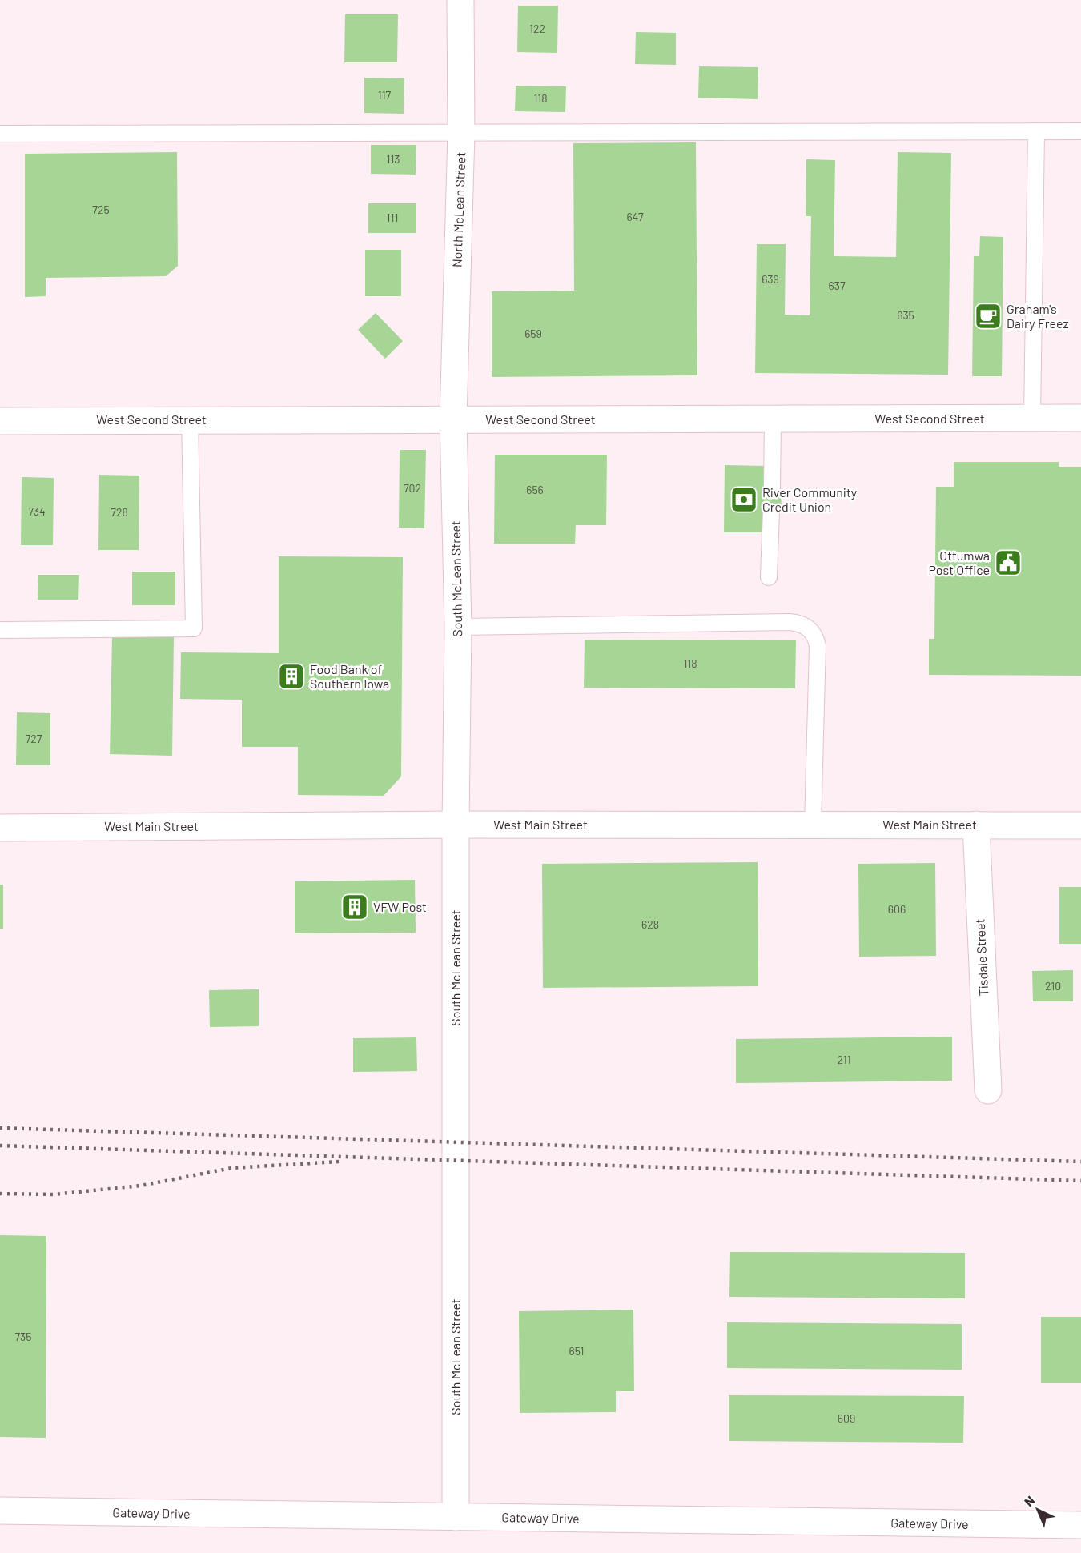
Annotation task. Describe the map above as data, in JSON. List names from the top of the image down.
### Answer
{
  "streets": {
    "street": [
      "North McLean Street",
      "West Second Street",
      "South McLean Street",
      "West Main Street",
      "Tisdale Street",
      "Gateway Drive"
    ]
  },
  "crossings": [
    ["North McLean Street", "West Second Street"],
    ["North McLean Street", "South McLean Street"],
    ["West Second Street", "South McLean Street"],
    ["South McLean Street", "West Main Street"],
    ["South McLean Street", "Gateway Drive"],
    ["West Main Street", "Tisdale Street"]
  ],
  "places": {
    "cafe": ["Graham's Dairy Freez"],
    "bank": ["River Community Credit Union"],
    "public building": ["Ottumwa Post Office"],
    "building": ["Food Bank of Southern Iowa", "VFW Post"]
  },
  "house_numbers": [
    "122",
    "117",
    "118",
    "113",
    "725",
    "647",
    "111",
    "639",
    "637",
    "635",
    "659",
    "702",
    "656",
    "734",
    "728",
    "118",
    "727",
    "606",
    "628",
    "210",
    "211",
    "735",
    "651",
    "609"
  ],
  "north": "top left"
}
